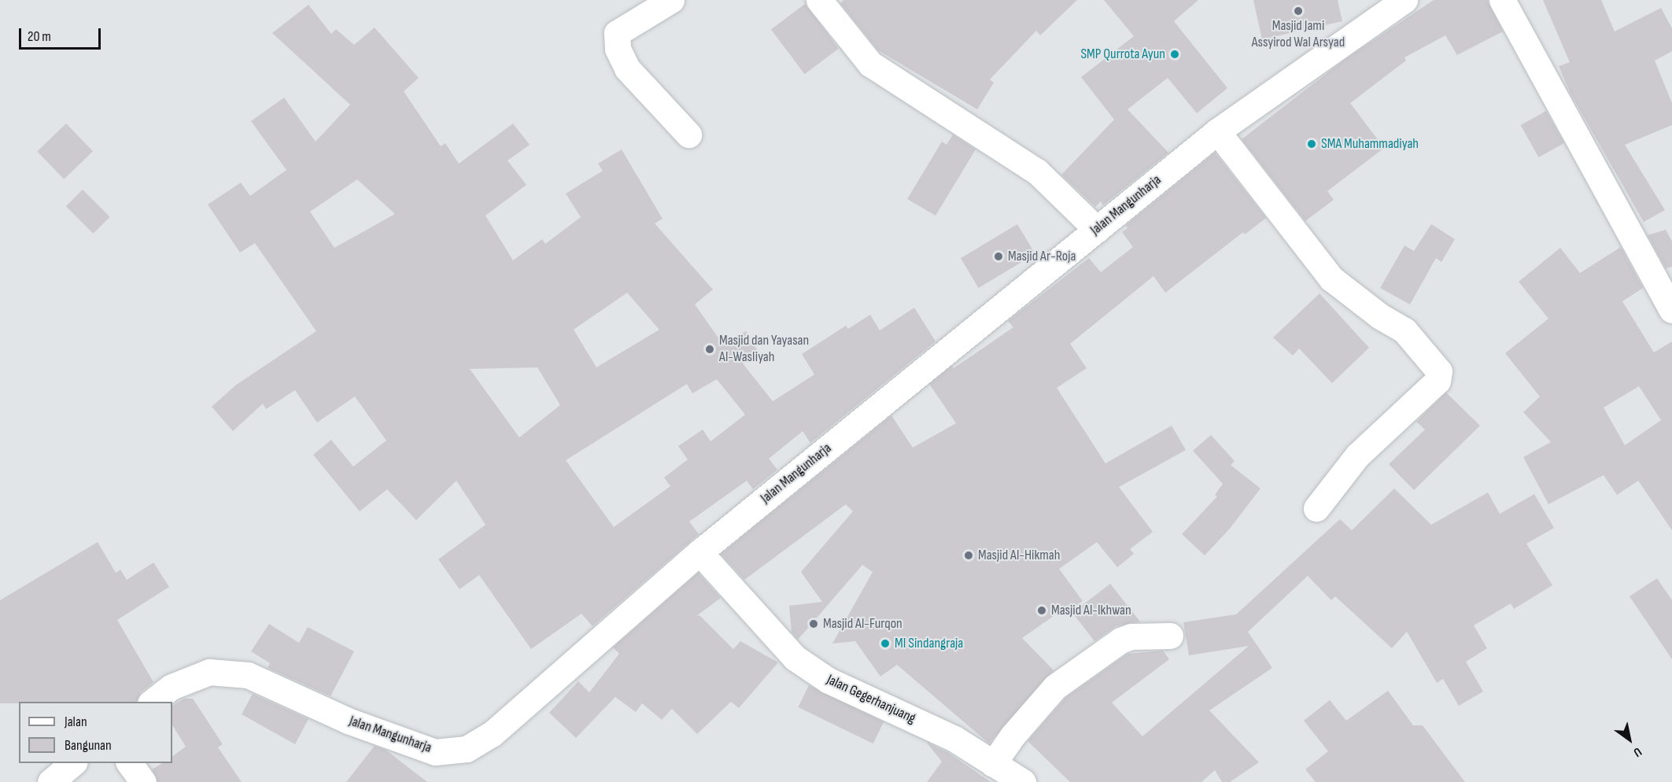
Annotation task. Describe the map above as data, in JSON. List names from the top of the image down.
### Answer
{
  "streets": {
    "street": ["Jalan Mangunharja", "Jalan Gegerhanjuang"]
  },
  "crossings": [
    ["Jalan Mangunharja", "Jalan Gegerhanjuang"]
  ],
  "places": [
    "Masjid Jami Assyirod Wal Arsyad",
    "SMP Qurrota Ayun",
    "SMA Muhammadiyah",
    "Masjid Ar-Roja",
    "Masjid dan Yayasan Al-Wasliyah",
    "Masjid Al-Hikmah",
    "Masjid Al-Ikhwan",
    "Masjid Al-Furqon",
    "MI Sindangraja"
  ],
  "legend": ["Jalan", "Bangunan"],
  "scale_bar": "20 m",
  "north": "bottom right"
}
